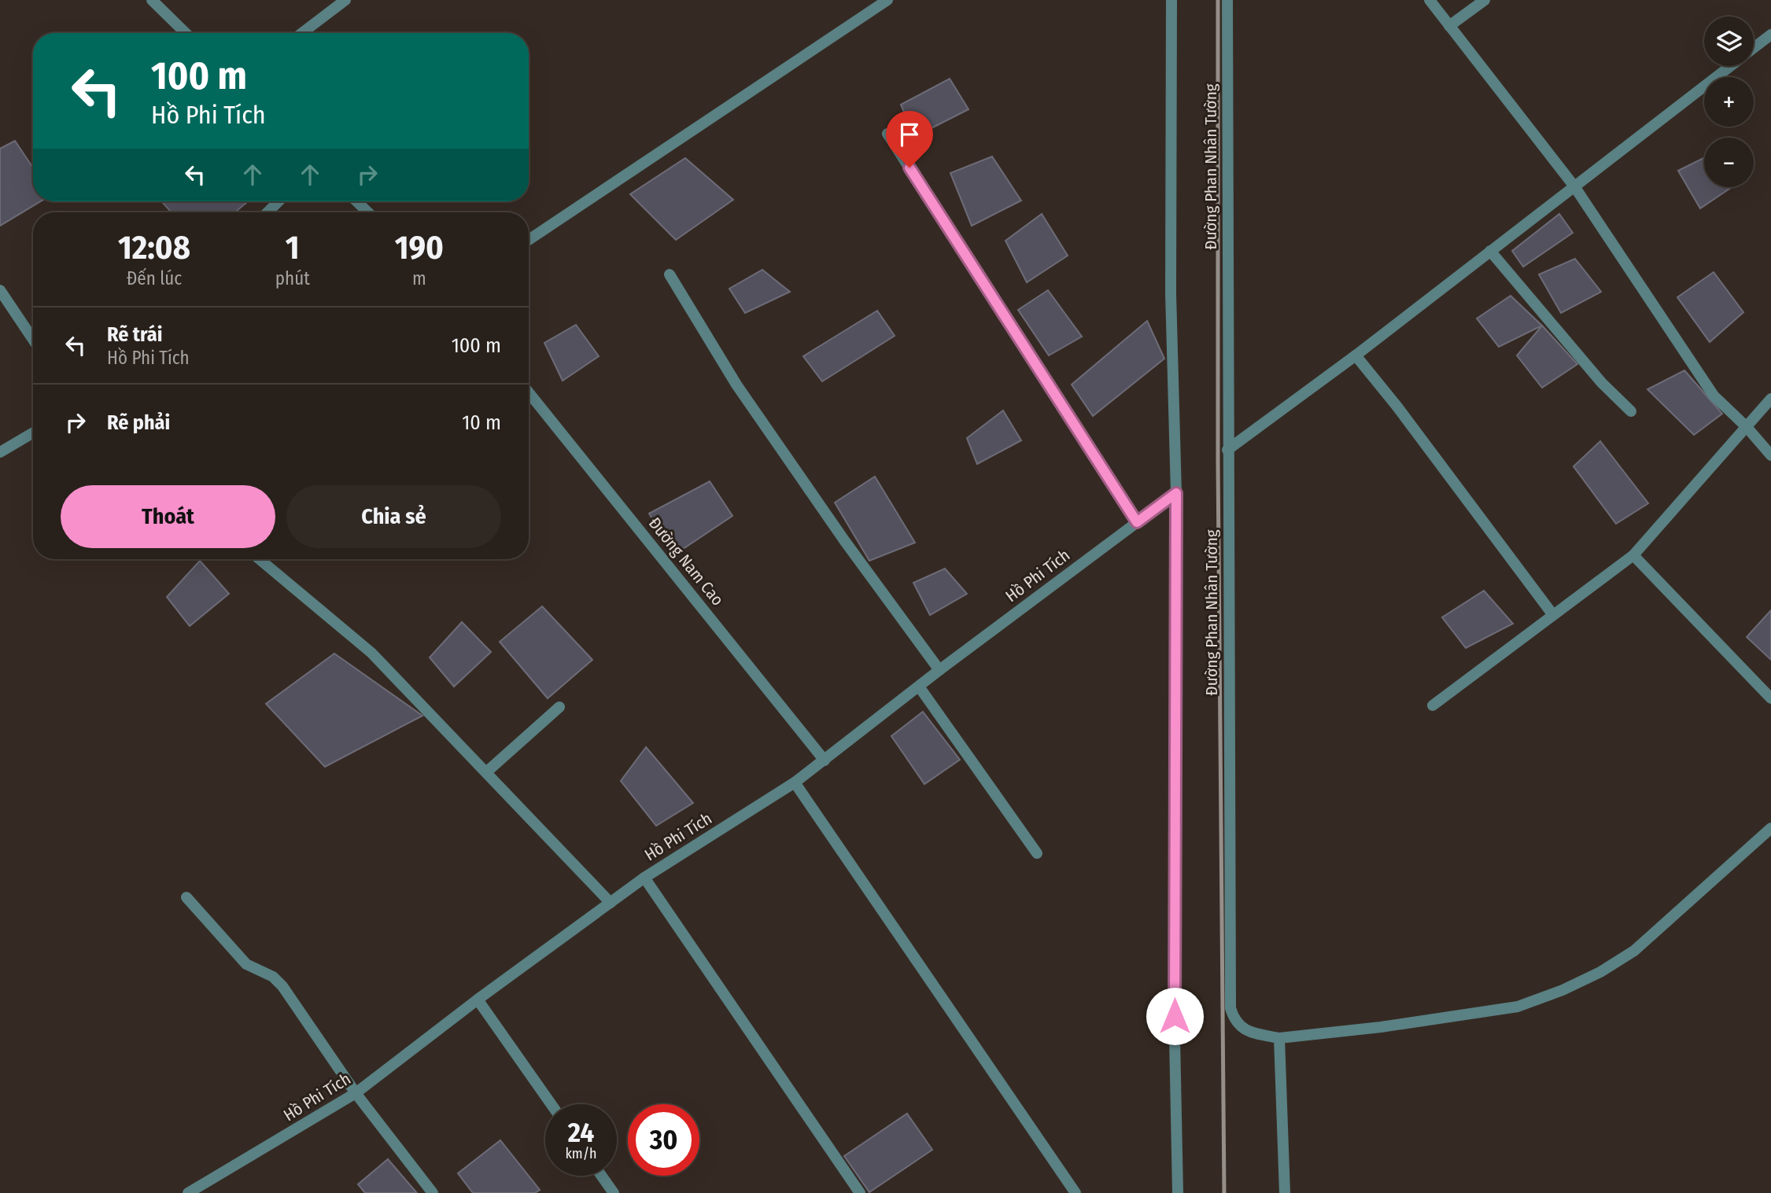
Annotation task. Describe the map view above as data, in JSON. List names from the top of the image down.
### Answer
{
  "streets": {
    "street": ["Đường Phan Nhân Tường", "Đường Nam Cao", "Hồ Phi Tích"]
  },
  "crossings": [
    ["Đường Nam Cao", "Hồ Phi Tích"]
  ],
  "page": {
    "map_buttons": ["+", "−"],
    "turn": ["100 m", "Hồ Phi Tích"],
    "eta": [
      "12:08",
      "Đến lúc",
      "1",
      "phút",
      "190",
      "m"
    ],
    "list": [
      {
        "name": "Rẽ trái",
        "note": "Hồ Phi Tích",
        "value": "100 m"
      },
      {
        "name": "Rẽ phải",
        "value": "10 m"
      }
    ],
    "buttons": ["Thoát", "Chia sẻ"],
    "speed": "24 km/h",
    "limit": "30"
  }
}
